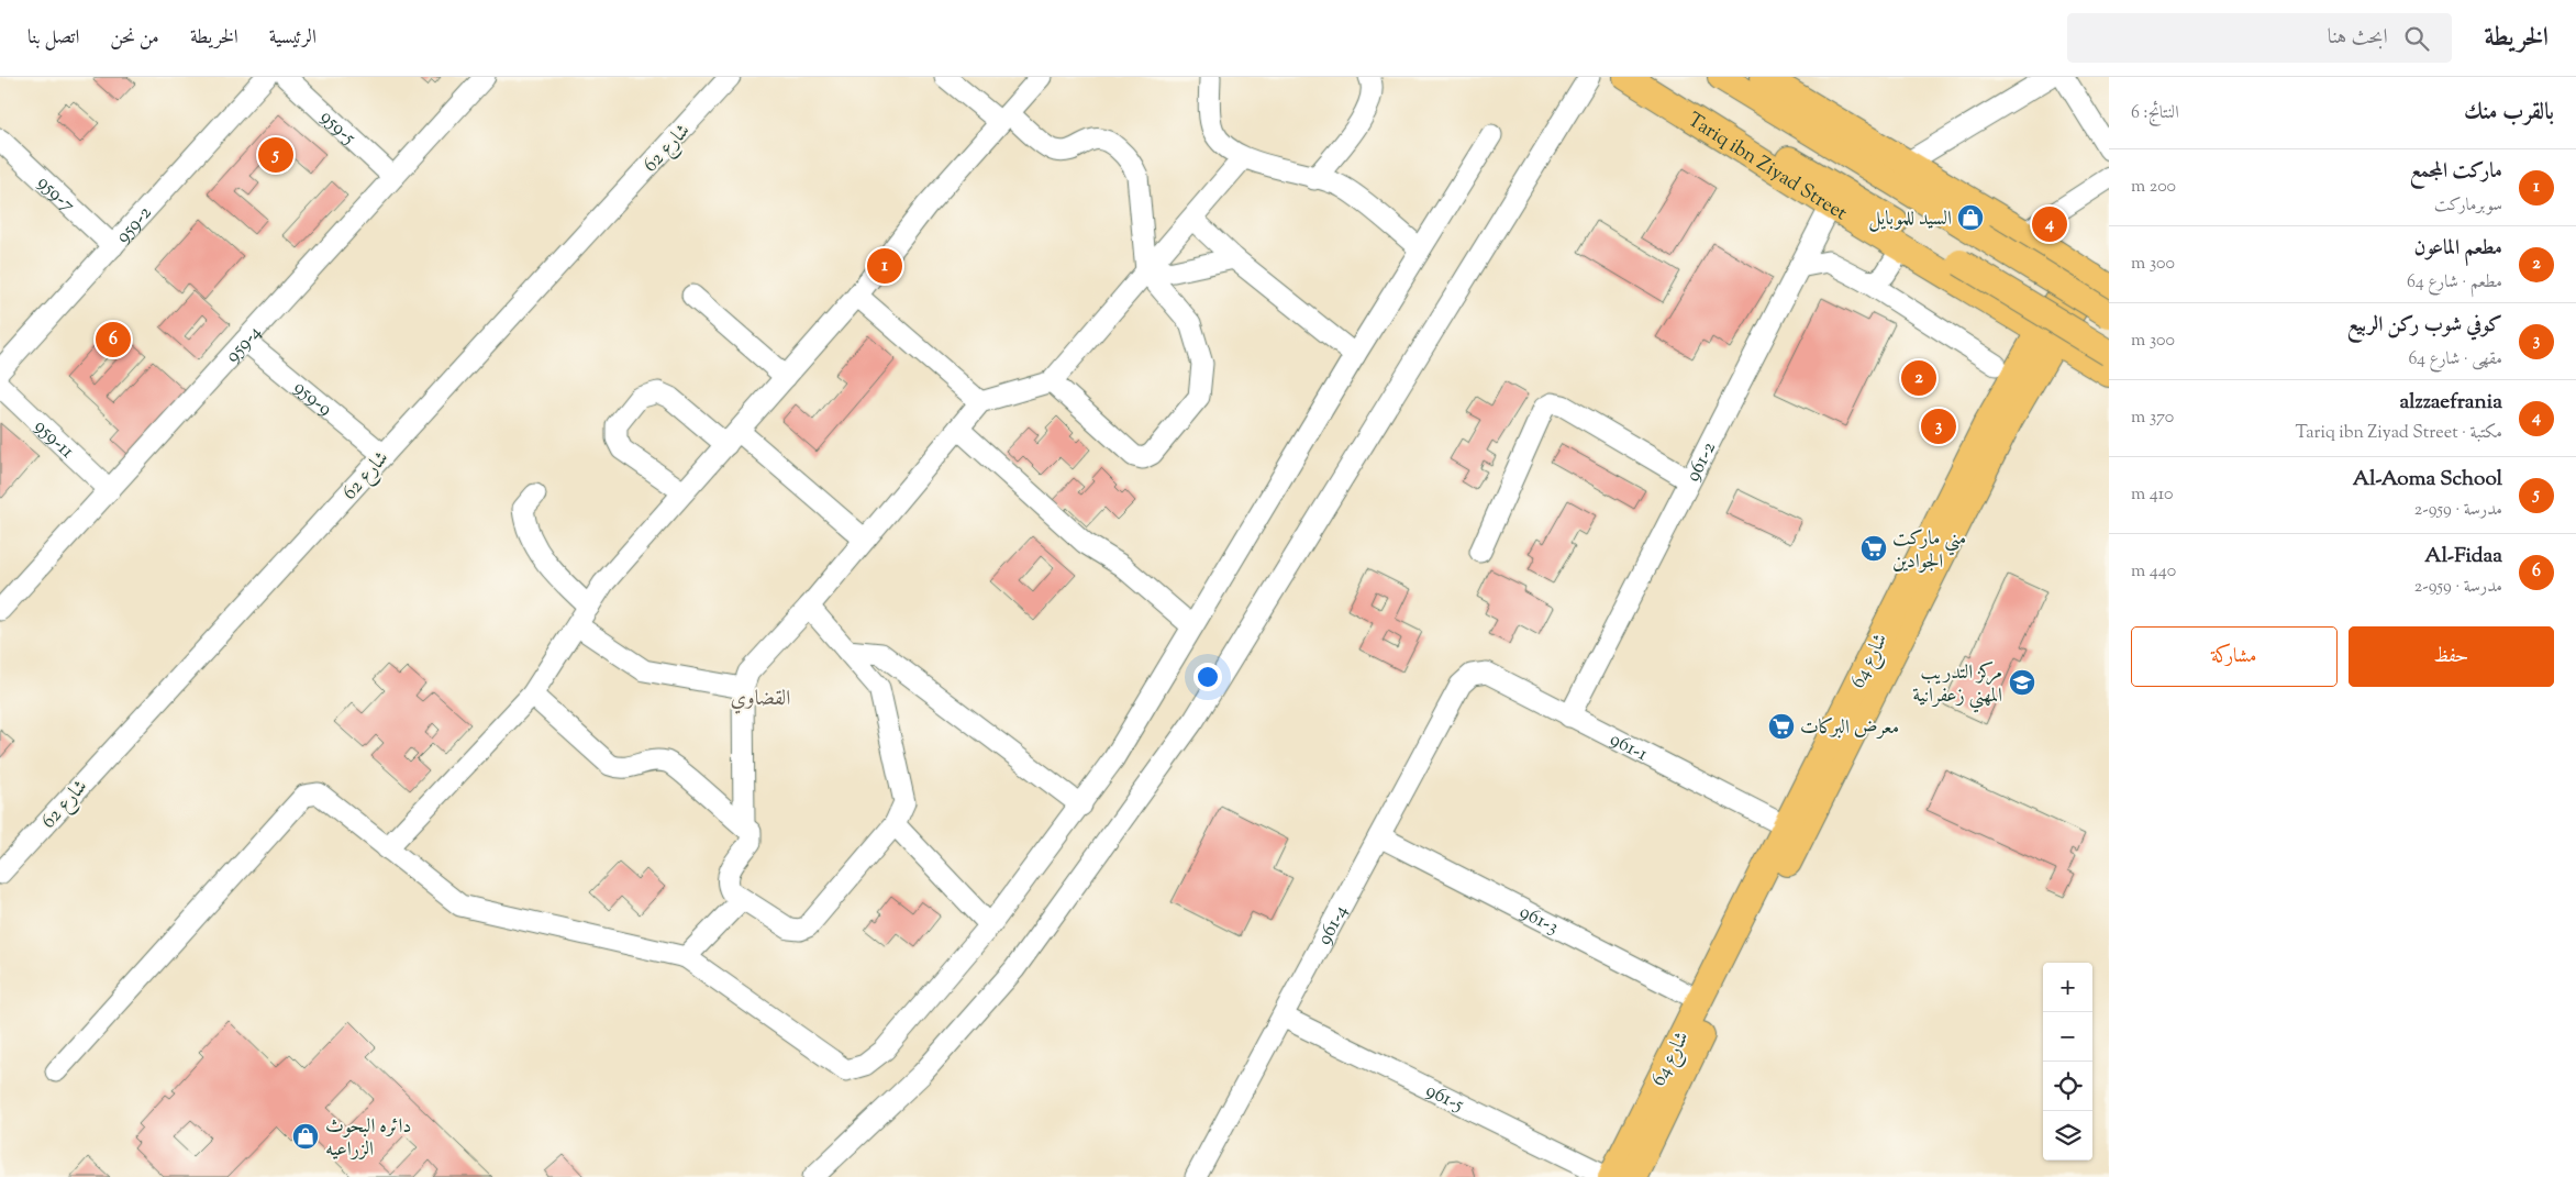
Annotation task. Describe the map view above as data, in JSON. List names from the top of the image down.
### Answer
{
  "streets": {
    "main road": ["Tariq ibn Ziyad Street", "شارع 64"],
    "street": [
      "959-5",
      "شارع 62",
      "959-7",
      "959-2",
      "959-4",
      "959-9",
      "959-11",
      "961-2",
      "961-1",
      "961-3",
      "961-4",
      "961-5"
    ]
  },
  "crossings": [
    ["959-5", "959-4"],
    ["شارع 62", "959-9"],
    ["Tariq ibn Ziyad Street", "961-2"],
    ["Tariq ibn Ziyad Street", "شارع 64"],
    ["959-7", "959-2"],
    ["959-4", "959-9"],
    ["959-4", "959-11"],
    ["961-2", "961-1"],
    ["شارع 64", "961-1"],
    ["شارع 64", "961-3"],
    ["شارع 64", "961-5"],
    ["961-1", "961-4"],
    ["961-3", "961-4"],
    ["961-4", "961-5"]
  ],
  "districts": ["القضاوي"],
  "places": {
    "shop": ["السيد للموبايل", "دائره البحوث الزراعيه"],
    "supermarket": ["مني ماركت الجوادين", "معرض البركات"],
    "school or university": ["مركز التدريب المهني زعفرانية"]
  },
  "page": {
    "header": "الخريطة",
    "search": "ابحث هنا",
    "nav": [
      "الرئيسية",
      "الخريطة",
      "من نحن",
      "اتصل بنا"
    ],
    "heading": ["بالقرب منك", "النتائج: 6"],
    "pins": [
      "5",
      "4",
      "1",
      "6",
      "2",
      "3"
    ],
    "list": [
      {
        "mark": "1",
        "name": "ماركت المجمع",
        "note": "سوبرماركت",
        "value": "200 m"
      },
      {
        "mark": "2",
        "name": "مطعم الماعون",
        "note": "مطعم · شارع 64",
        "value": "300 m"
      },
      {
        "mark": "3",
        "name": "كوفي شوب ركن الربيع",
        "note": "مقهى · شارع 64",
        "value": "300 m"
      },
      {
        "mark": "4",
        "name": "alzzaefrania",
        "note": "مكتبة · Tariq ibn Ziyad Street",
        "value": "370 m"
      },
      {
        "mark": "5",
        "name": "Al-Aoma School",
        "note": "مدرسة · 959-2",
        "value": "410 m"
      },
      {
        "mark": "6",
        "name": "Al-Fidaa",
        "note": "مدرسة · 959-2",
        "value": "440 m"
      }
    ],
    "buttons": ["حفظ", "مشاركة"],
    "map_buttons": ["+", "−"]
  }
}
